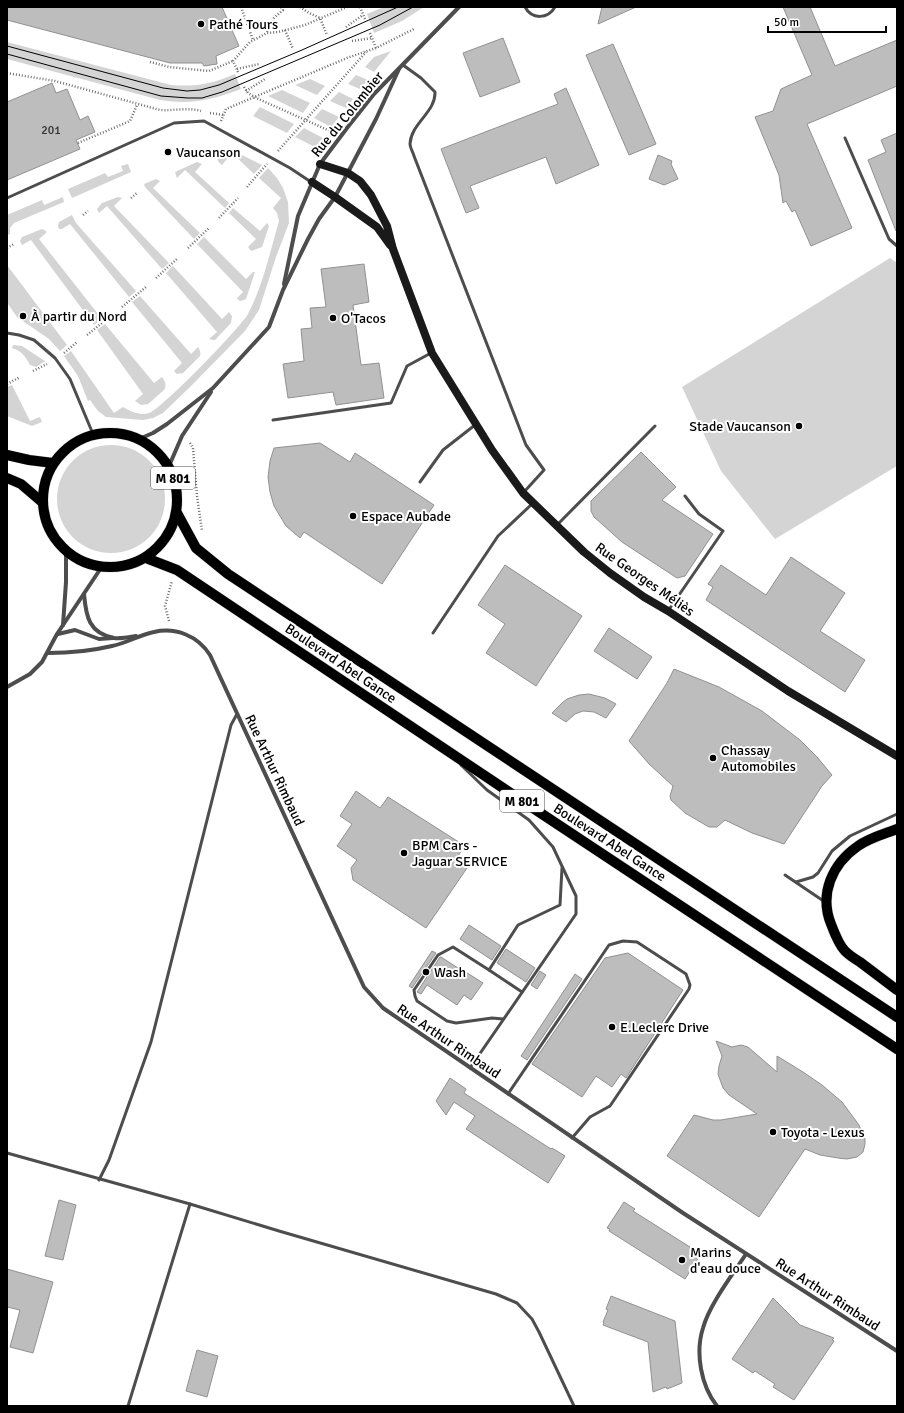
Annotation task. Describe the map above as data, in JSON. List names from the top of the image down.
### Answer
{
  "streets": {
    "main road": ["M 801", "Boulevard Abel Gance"],
    "street": ["Rue du Colombier", "Rue Georges Méliès", "Rue Arthur Rimbaud"]
  },
  "crossings": [
    ["Rue du Colombier", "M 801"],
    ["Rue du Colombier", "Rue Georges Méliès"],
    ["Rue du Colombier", "Boulevard Abel Gance"],
    ["M 801", "Boulevard Abel Gance"]
  ],
  "places": [
    "Pathé Tours",
    "Vaucanson",
    "À partir du Nord",
    "O'Tacos",
    "Stade Vaucanson",
    "Espace Aubade",
    "Chassay Automobiles",
    "BPM Cars - Jaguar SERVICE",
    "Wash",
    "E.Leclerc Drive",
    "Toyota - Lexus",
    "Marins d'eau douce"
  ],
  "house_numbers": ["201"],
  "scale_bar": "50 m"
}
